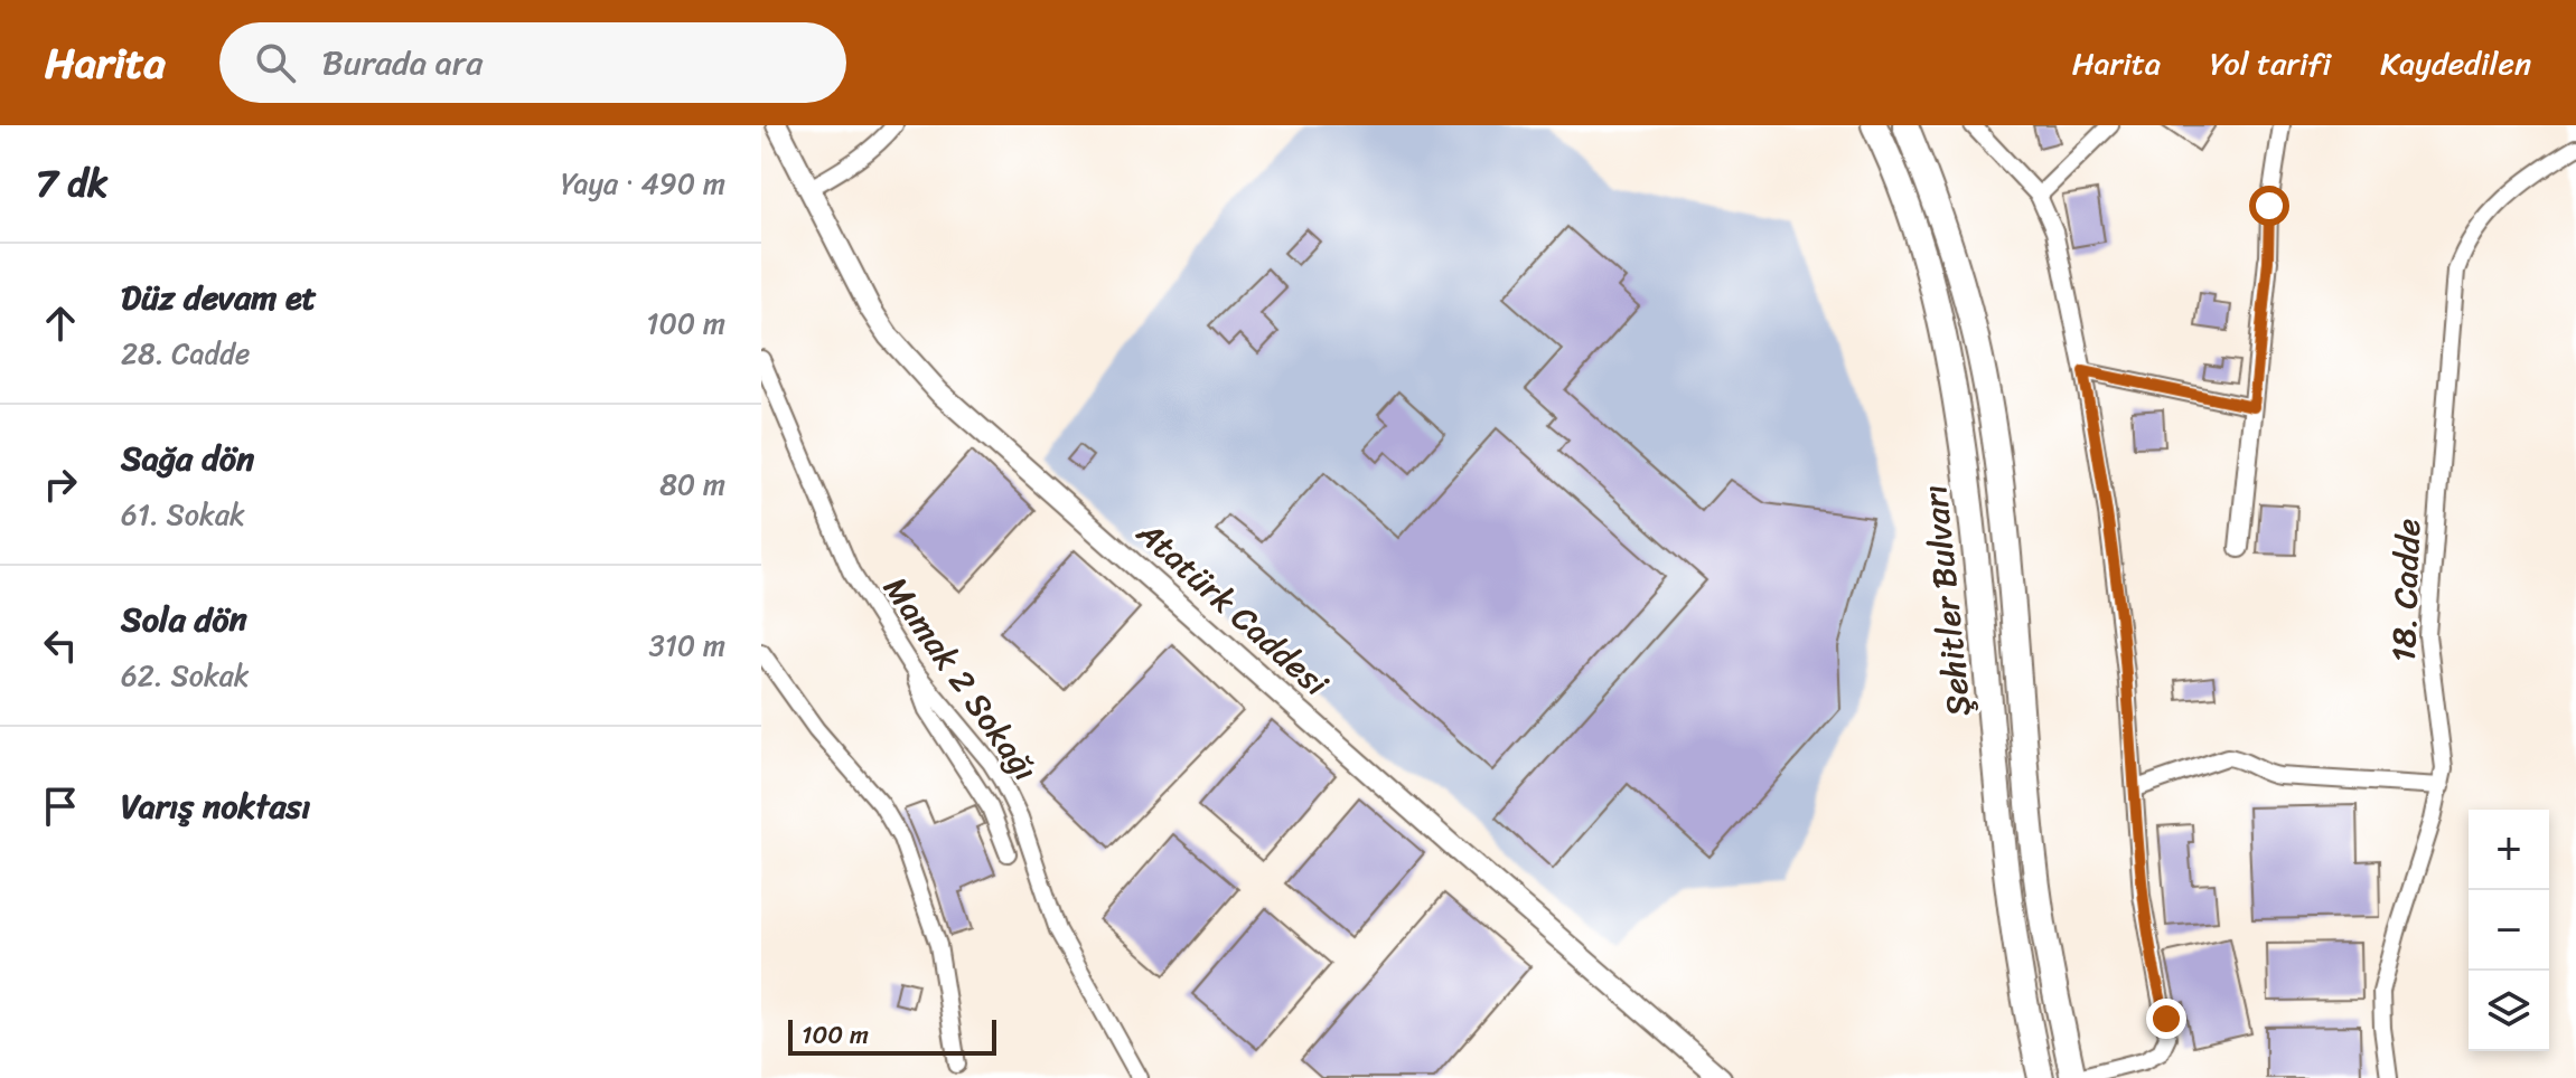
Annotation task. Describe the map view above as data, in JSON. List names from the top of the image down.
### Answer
{
  "streets": {
    "main road": ["Şehitler Bulvarı", "Atatürk Caddesi"],
    "street": ["18. Cadde", "Mamak 2 Sokağı"]
  },
  "scale_bar": "100 m",
  "page": {
    "header": "Harita",
    "search": "Burada ara",
    "nav": ["Harita", "Yol tarifi", "Kaydedilen"],
    "heading": ["7 dk", "Yaya · 490 m"],
    "list": [
      ["Düz devam et", "28. Cadde", "100 m"],
      ["Sağa dön", "61. Sokak", "80 m"],
      ["Sola dön", "62. Sokak", "310 m"],
      "Varış noktası"
    ],
    "map_buttons": ["+", "−"],
    "scale": "100 m"
  }
}
